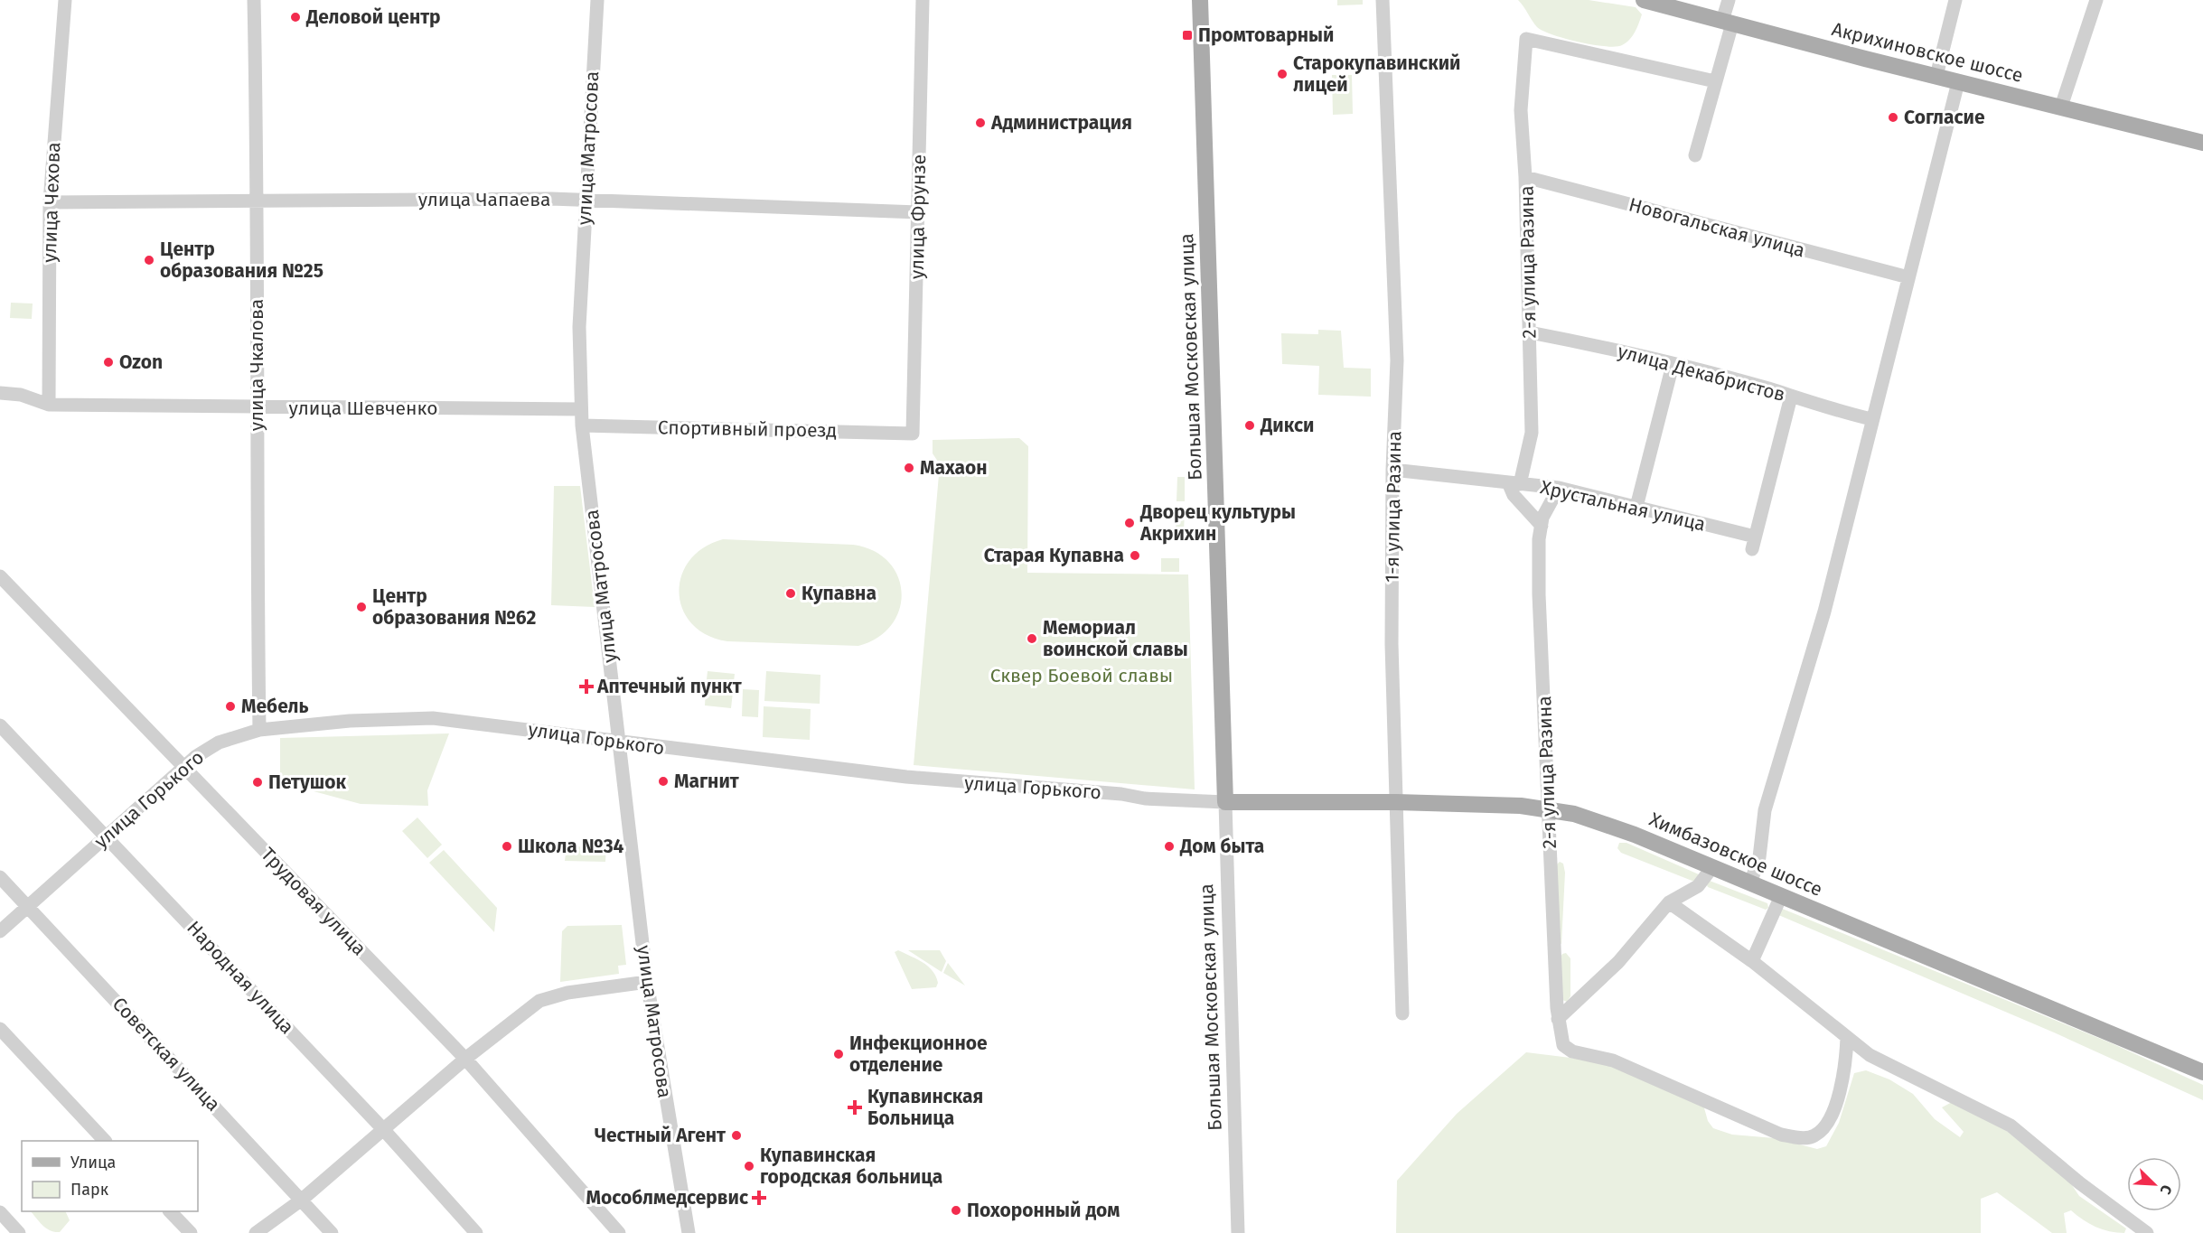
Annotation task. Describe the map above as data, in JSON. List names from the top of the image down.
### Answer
{
  "streets": {
    "main road": ["Акрихиновское шоссе", "Большая Московская улица", "Химбазовское шоссе"],
    "street": [
      "улица Матросова",
      "улица Чапаева",
      "улица Чехова",
      "улица Фрунзе",
      "Новогальская улица",
      "2-я улица Разина",
      "улица Чкалова",
      "улица Декабристов",
      "улица Шевченко",
      "Спортивный проезд",
      "Хрустальная улица",
      "1-я улица Разина",
      "улица Горького",
      "Трудовая улица",
      "Народная улица",
      "Советская улица"
    ]
  },
  "crossings": [
    ["улица Матросова", "улица Чапаева"],
    ["улица Матросова", "улица Шевченко"],
    ["улица Матросова", "Спортивный проезд"],
    ["улица Матросова", "улица Горького"],
    ["улица Чапаева", "улица Чехова"],
    ["улица Чапаева", "улица Фрунзе"],
    ["улица Чапаева", "улица Чкалова"],
    ["улица Чехова", "улица Шевченко"],
    ["улица Фрунзе", "Спортивный проезд"],
    ["Новогальская улица", "2-я улица Разина"],
    ["2-я улица Разина", "улица Декабристов"],
    ["2-я улица Разина", "Хрустальная улица"],
    ["2-я улица Разина", "Химбазовское шоссе"],
    ["Большая Московская улица", "улица Горького"],
    ["Большая Московская улица", "Химбазовское шоссе"],
    ["улица Чкалова", "улица Шевченко"],
    ["улица Чкалова", "улица Горького"],
    ["улица Декабристов", "Хрустальная улица"],
    ["Хрустальная улица", "1-я улица Разина"],
    ["1-я улица Разина", "Химбазовское шоссе"],
    ["улица Горького", "Химбазовское шоссе"],
    ["улица Горького", "Трудовая улица"],
    ["улица Горького", "Народная улица"],
    ["улица Горького", "Советская улица"]
  ],
  "parks": ["Сквер Боевой славы"],
  "places": {
    "other": [
      "Деловой центр",
      "Старокупавинский лицей",
      "Согласие",
      "Администрация",
      "Центр образования №25",
      "Ozon",
      "Дикси",
      "Махаон",
      "Дворец культуры Акрихин",
      "Старая Купавна",
      "Купавна",
      "Центр образования №62",
      "Мемориал воинской славы",
      "Мебель",
      "Магнит",
      "Петушок",
      "Школа №34",
      "Дом быта",
      "Инфекционное отделение",
      "Честный Агент",
      "Купавинская городская больница",
      "Похоронный дом"
    ],
    "transit": ["Промтоварный"],
    "health": ["Аптечный пункт", "Купавинская Больница", "Мособлмедсервис"]
  },
  "legend": ["Улица", "Парк"],
  "north": "bottom right"
}
